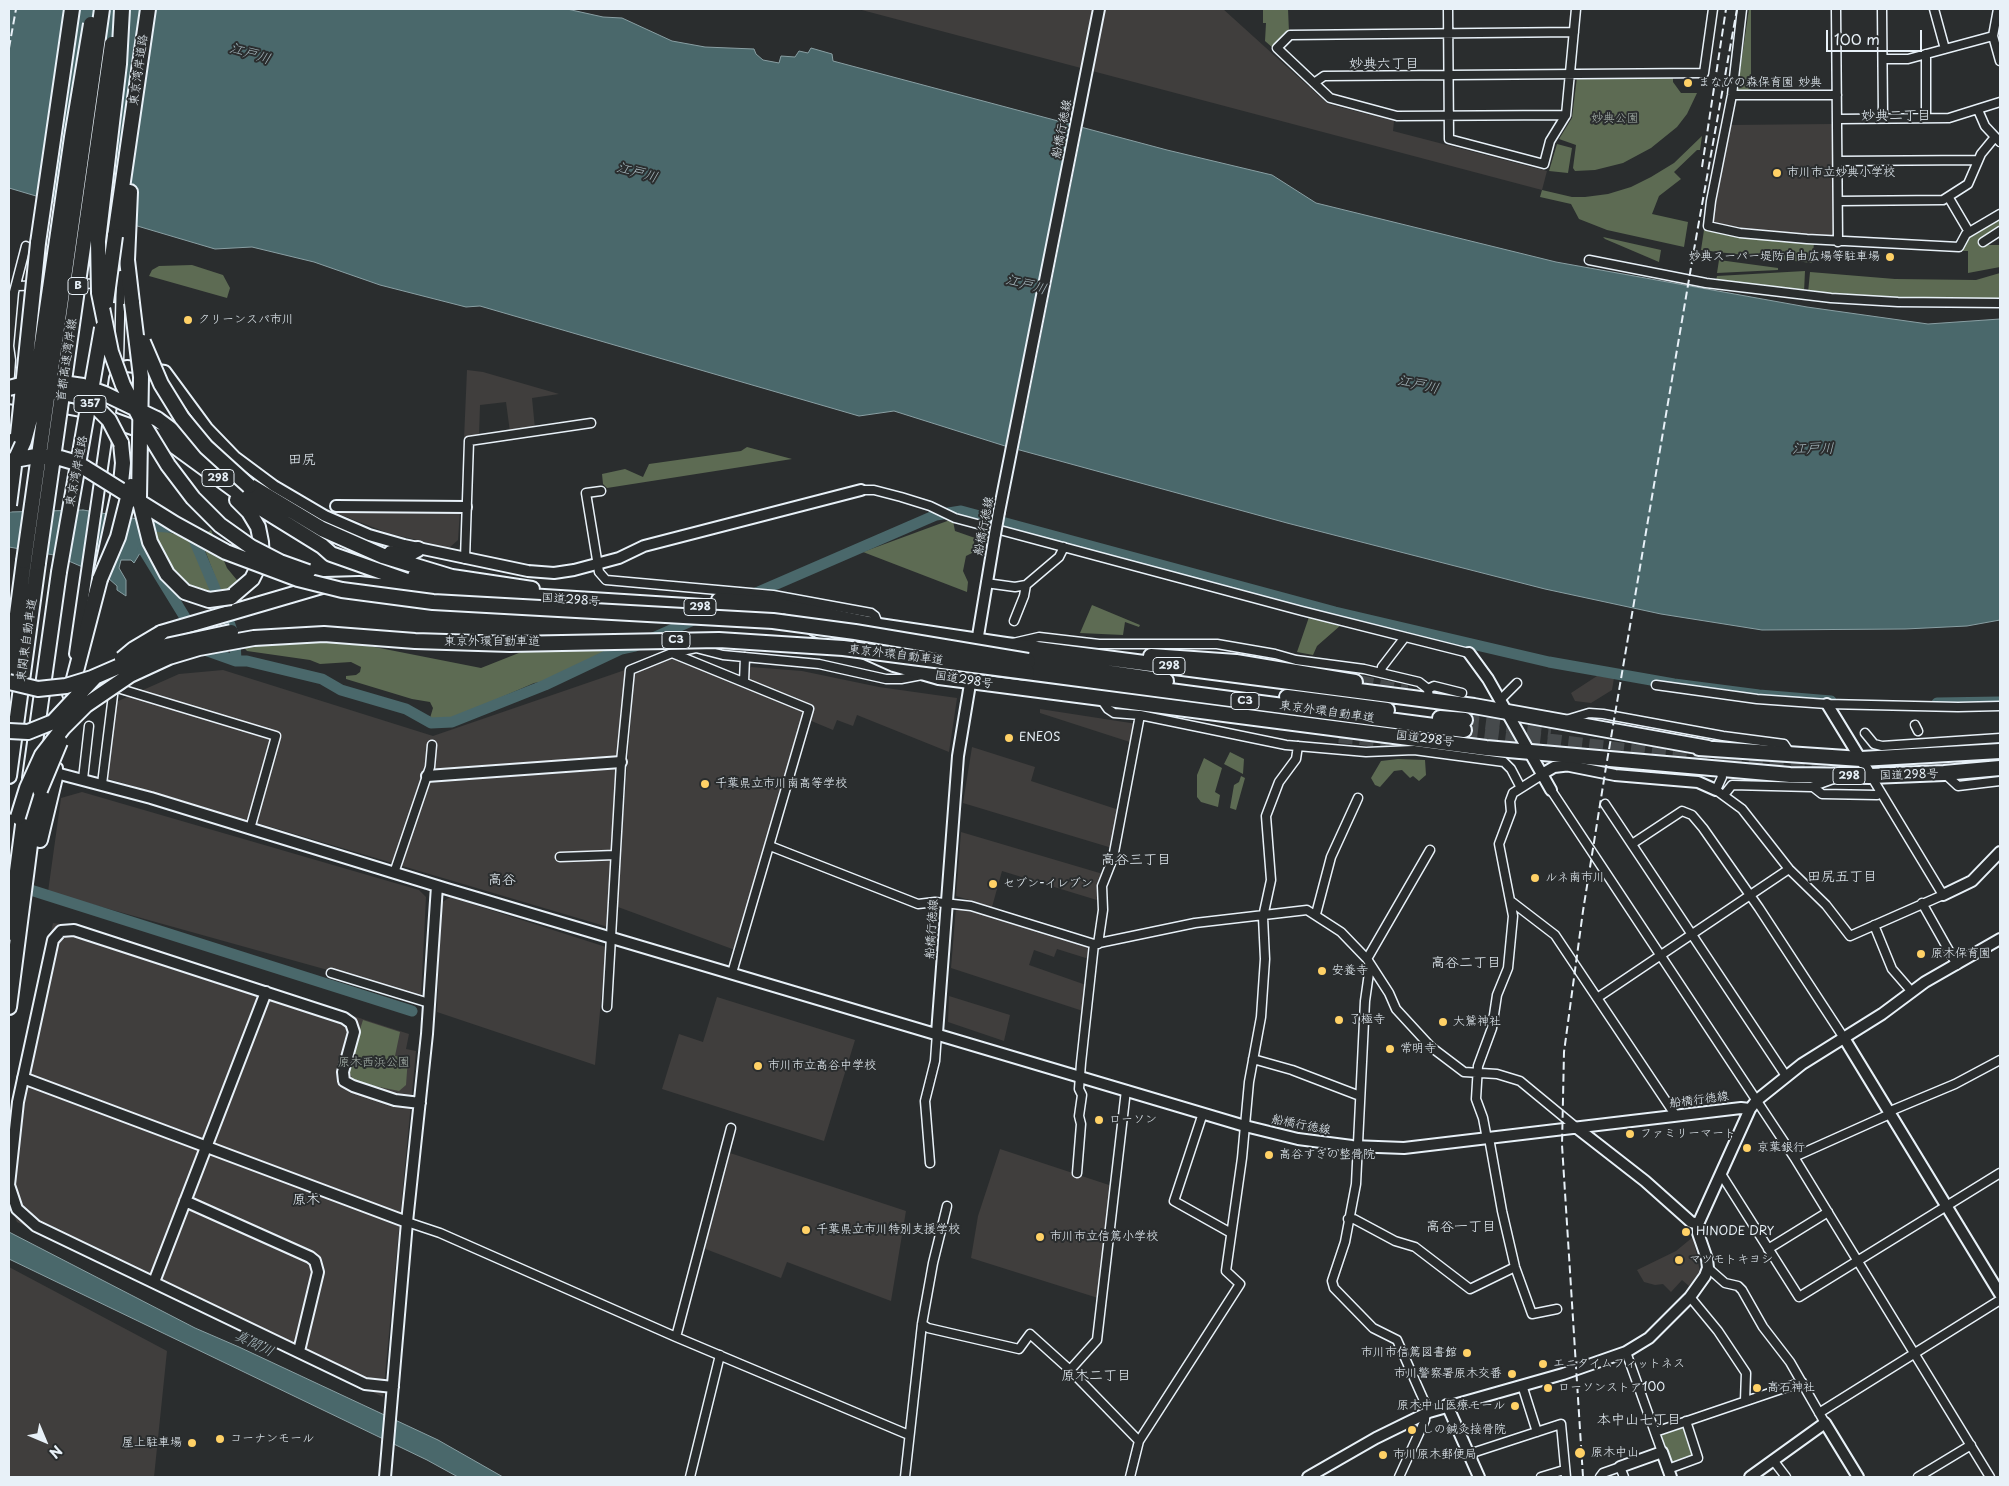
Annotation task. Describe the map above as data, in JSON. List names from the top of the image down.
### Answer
{
  "streets": {
    "highway": [
      "東京湾岸道路",
      "B",
      "首都高速湾岸線",
      "357",
      "298",
      "国道298号",
      "東関東自動車道",
      "C3",
      "東京外環自動車道"
    ],
    "street": ["船橋行徳線"]
  },
  "crossings": [
    ["船橋行徳線", "国道298号"],
    ["首都高速湾岸線", "東関東自動車道"]
  ],
  "districts": [
    "妙典六丁目",
    "妙典二丁目",
    "田尻",
    "高谷三丁目",
    "田尻五丁目",
    "高谷",
    "高谷二丁目",
    "原木",
    "高谷一丁目",
    "原木二丁目",
    "本中山七丁目"
  ],
  "water": ["江戸川", "真間川"],
  "parks": ["妙典公園", "原木西浜公園"],
  "places": [
    "まなびの森保育園 妙典",
    "市川市立妙典小学校",
    "妙典スーパー堤防自由広場等駐車場",
    "クリーンスパ市川",
    "ENEOS",
    "千葉県立市川南高等学校",
    "ルネ南市川",
    "セブン-イレブン",
    "原木保育園",
    "安養寺",
    "了極寺",
    "大鷲神社",
    "常明寺",
    "市川市立高谷中学校",
    "ローソン",
    "ファミリーマート",
    "京葉銀行",
    "高谷すぎの整骨院",
    "千葉県立市川特別支援学校",
    "HINODE DRY",
    "市川市立信篤小学校",
    "マツモトキヨシ",
    "市川市信篤図書館",
    "エニタイムフィットネス",
    "市川警察署原木交番",
    "ローソンストア100",
    "高石神社",
    "原木中山医療モール",
    "しの鍼灸接骨院",
    "コーナンモール",
    "屋上駐車場",
    "原木中山",
    "市川原木郵便局"
  ],
  "scale_bar": "100 m",
  "north": "bottom right"
}
